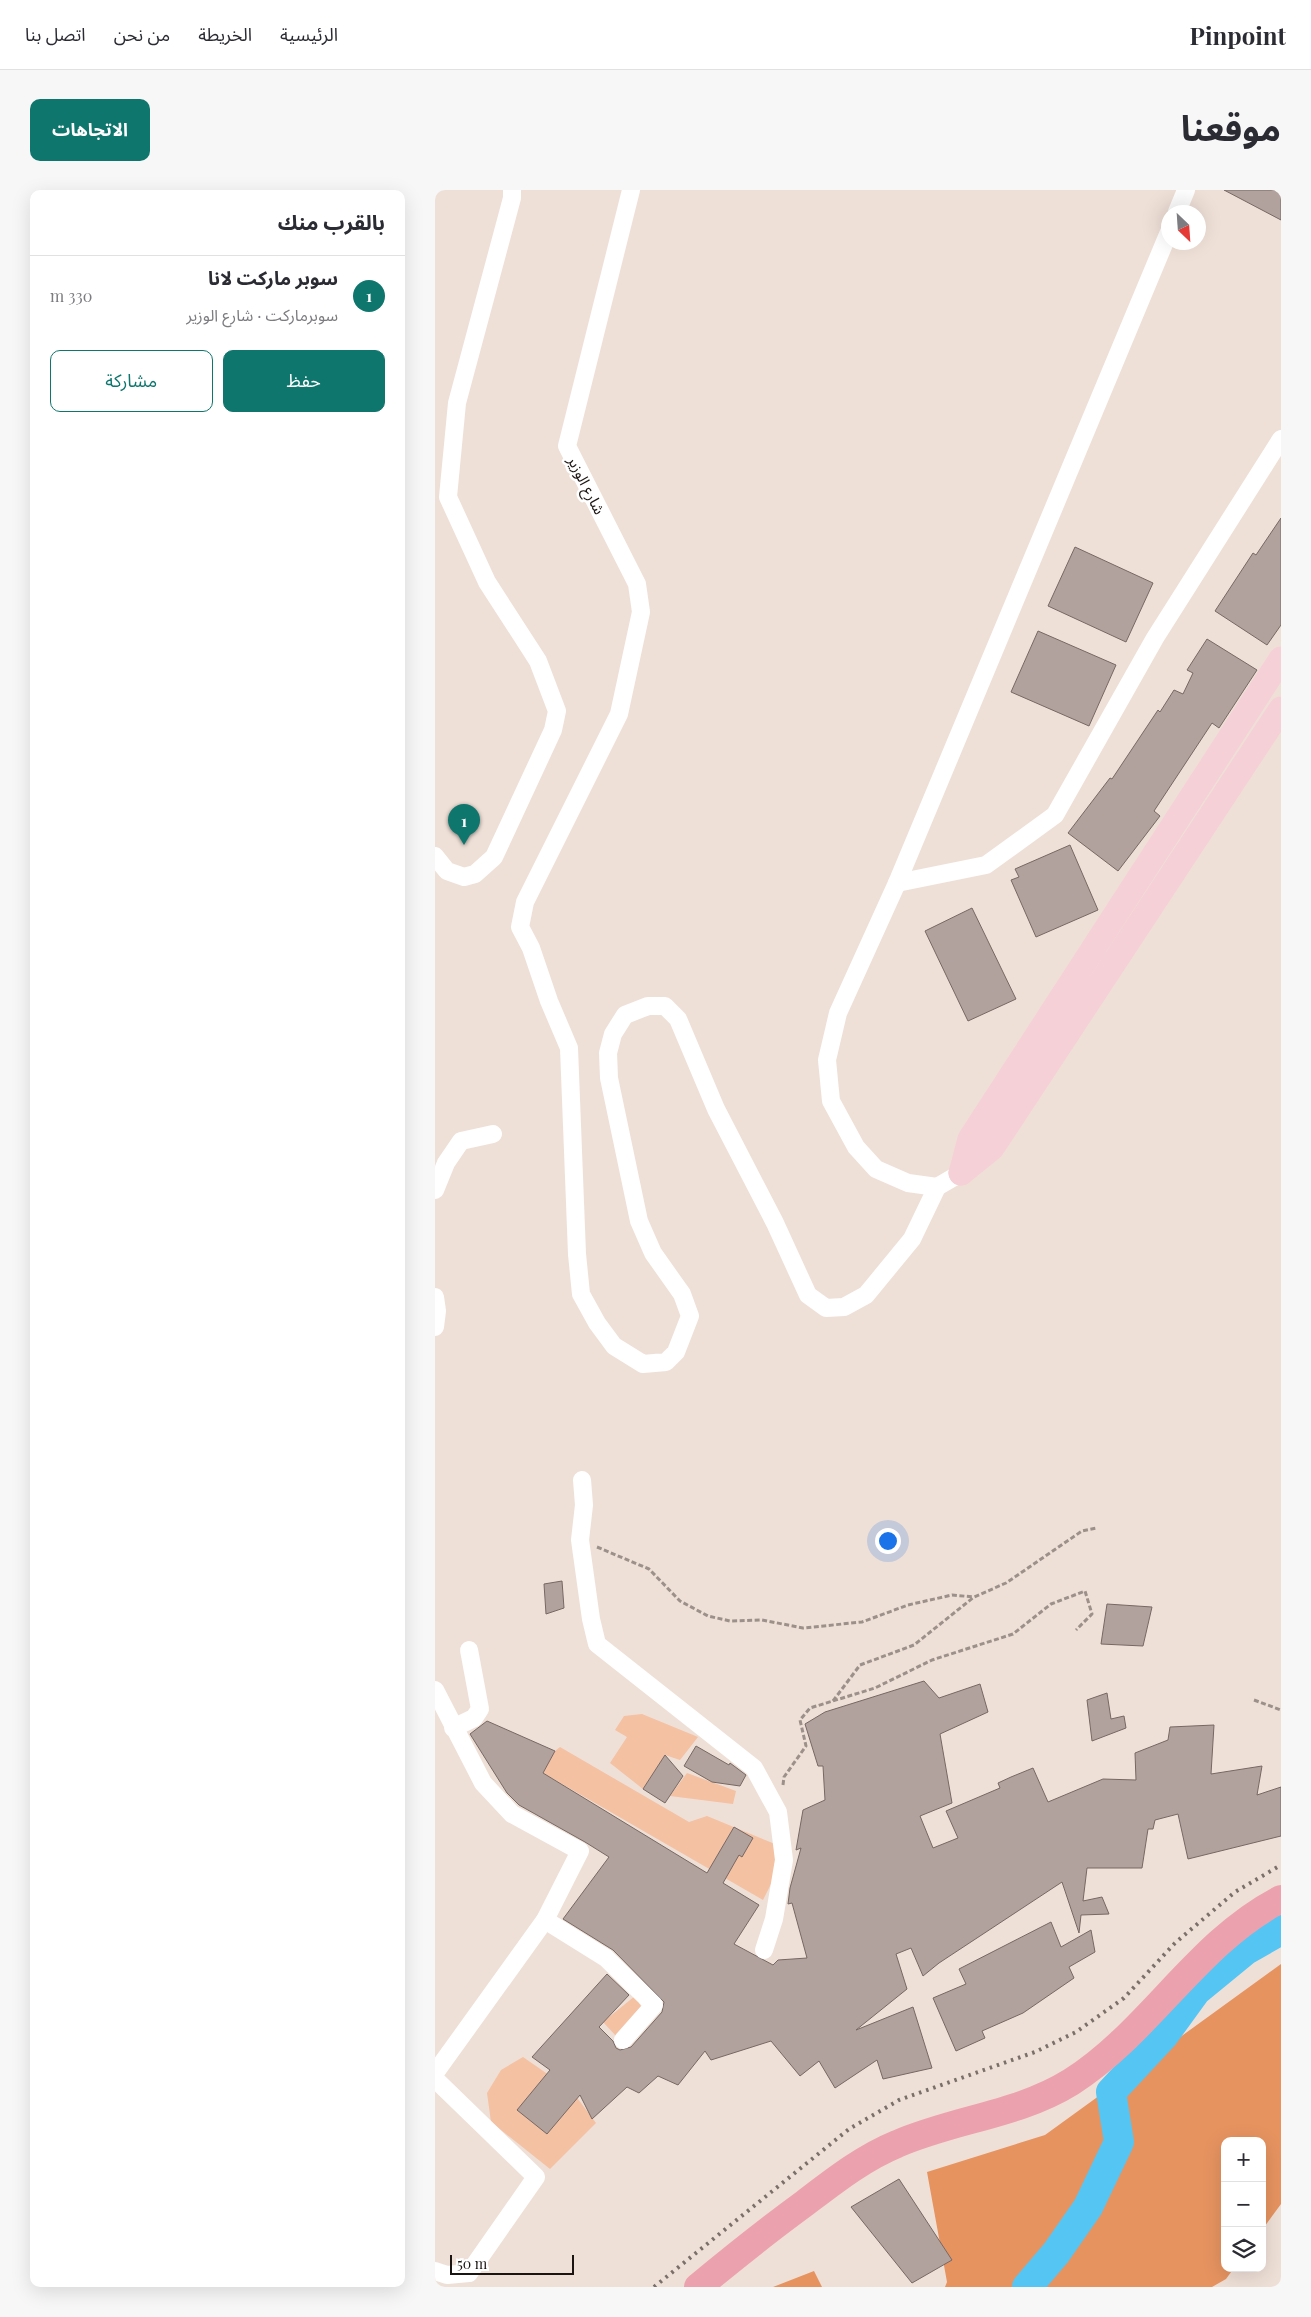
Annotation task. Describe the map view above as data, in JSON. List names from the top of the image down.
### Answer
{
  "streets": {
    "street": ["شارع الوزير"]
  },
  "scale_bar": "50 m",
  "north": "bottom right",
  "page": {
    "header": "Pinpoint",
    "nav": [
      "الرئيسية",
      "الخريطة",
      "من نحن",
      "اتصل بنا"
    ],
    "title": "موقعنا",
    "buttons": [
      "الاتجاهات",
      ["حفظ", "مشاركة"]
    ],
    "heading": "بالقرب منك",
    "list": [
      {
        "mark": "1",
        "name": "سوبر ماركت لانا",
        "note": "سوبرماركت · شارع الوزير",
        "value": "330 m"
      }
    ],
    "pins": "1",
    "map_buttons": ["+", "−"],
    "scale": "50 m"
  }
}
